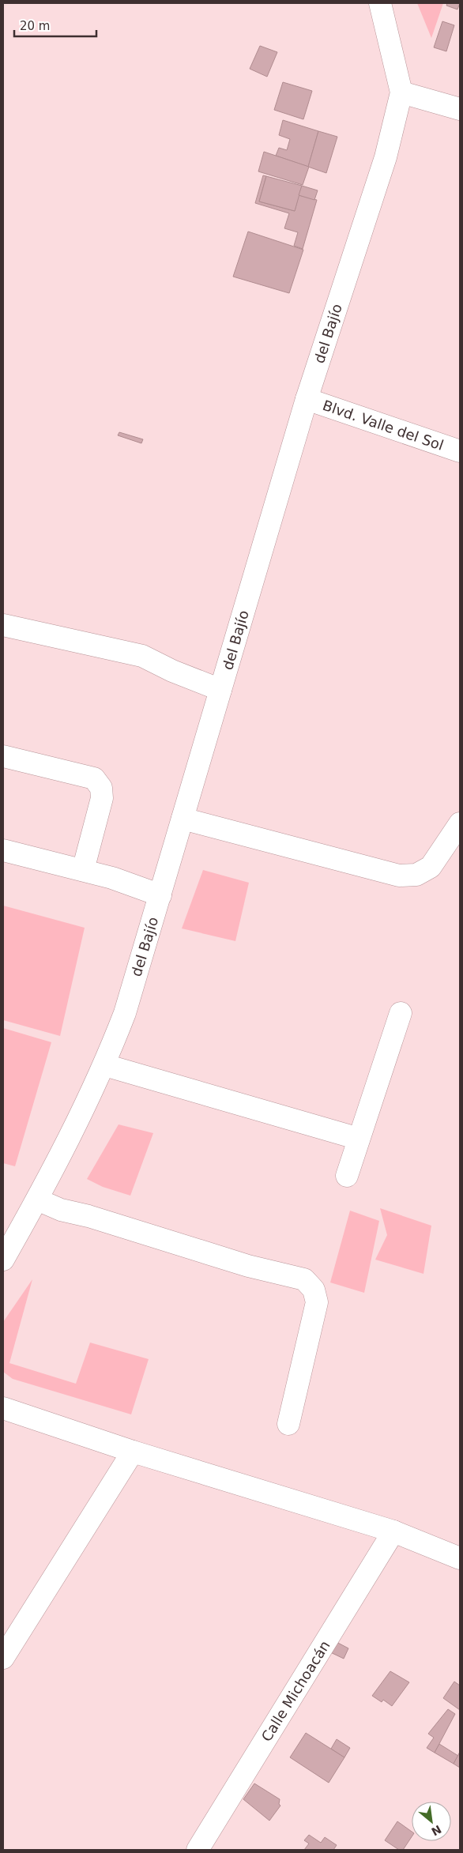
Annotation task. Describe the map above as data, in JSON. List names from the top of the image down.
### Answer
{
  "streets": {
    "street": ["del Bajío", "Blvd. Valle del Sol", "Calle Michoacán"]
  },
  "crossings": [
    ["del Bajío", "Blvd. Valle del Sol"]
  ],
  "scale_bar": "20 m",
  "north": "bottom right"
}
